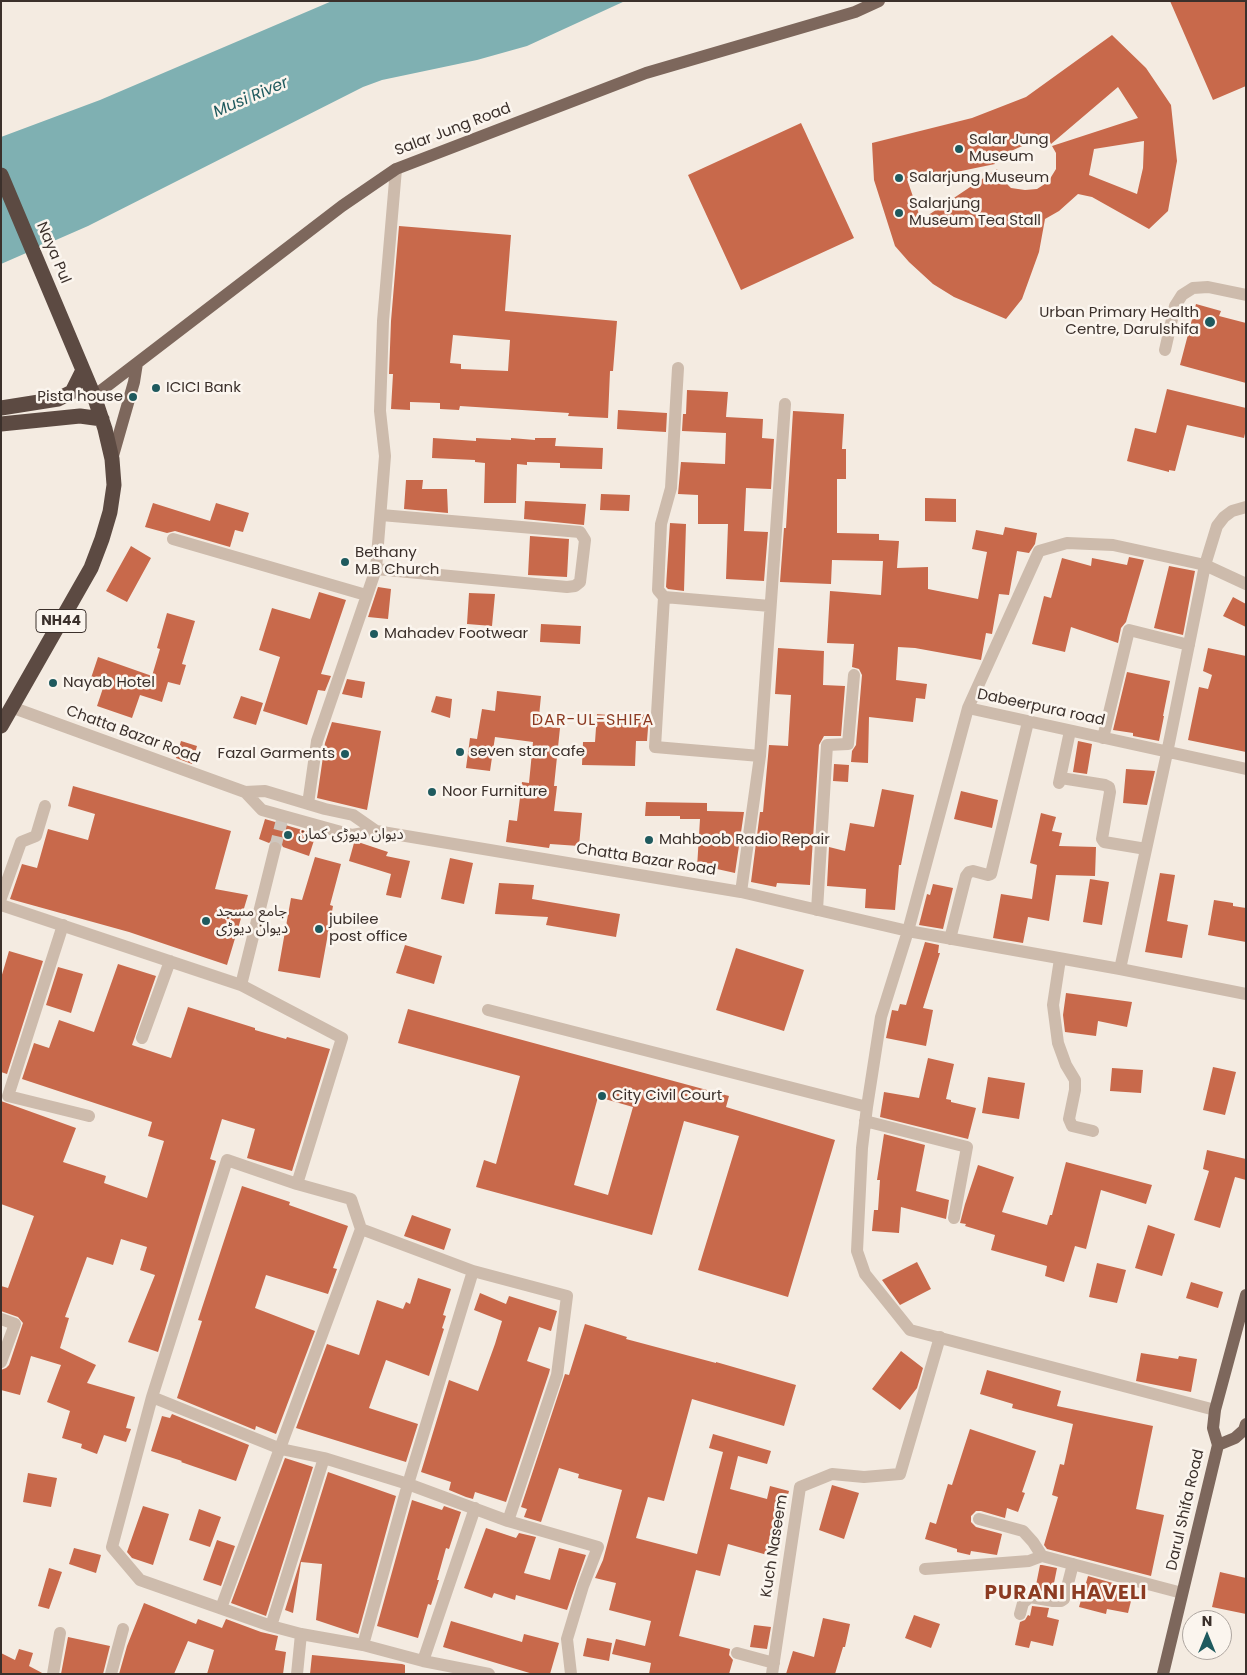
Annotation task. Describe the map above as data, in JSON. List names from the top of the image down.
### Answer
{
  "streets": {
    "highway": ["Naya Pul", "NH44"],
    "main road": ["Salar Jung Road", "Darul Shifa Road"],
    "street": ["Dabeerpura road", "Chatta Bazar Road", "Kuch Naseem"]
  },
  "crossings": [
    ["Salar Jung Road", "NH44"],
    ["Naya Pul", "NH44"],
    ["NH44", "Chatta Bazar Road"],
    ["Dabeerpura road", "Chatta Bazar Road"],
    ["Dabeerpura road", "Darul Shifa Road"],
    ["Dabeerpura road", "Kuch Naseem"]
  ],
  "districts": ["DAR-UL-SHIFA", "PURANI HAVELI"],
  "water": ["Musi River"],
  "places": [
    "Salar Jung Museum",
    "Salarjung Museum",
    "Salarjung Museum Tea Stall",
    "Urban Primary Health Centre, Darulshifa",
    "ICICI Bank",
    "Pista house",
    "Bethany M.B Church",
    "Mahadev Footwear",
    "Nayab Hotel",
    "seven star cafe",
    "Fazal Garments",
    "Noor Furniture",
    "دیوان دیوڑی کمان",
    "Mahboob Radio Repair",
    "جامع مسجد دیوان دیوڑی",
    "jubilee post office",
    "City Civil Court"
  ],
  "north": "top"
}
